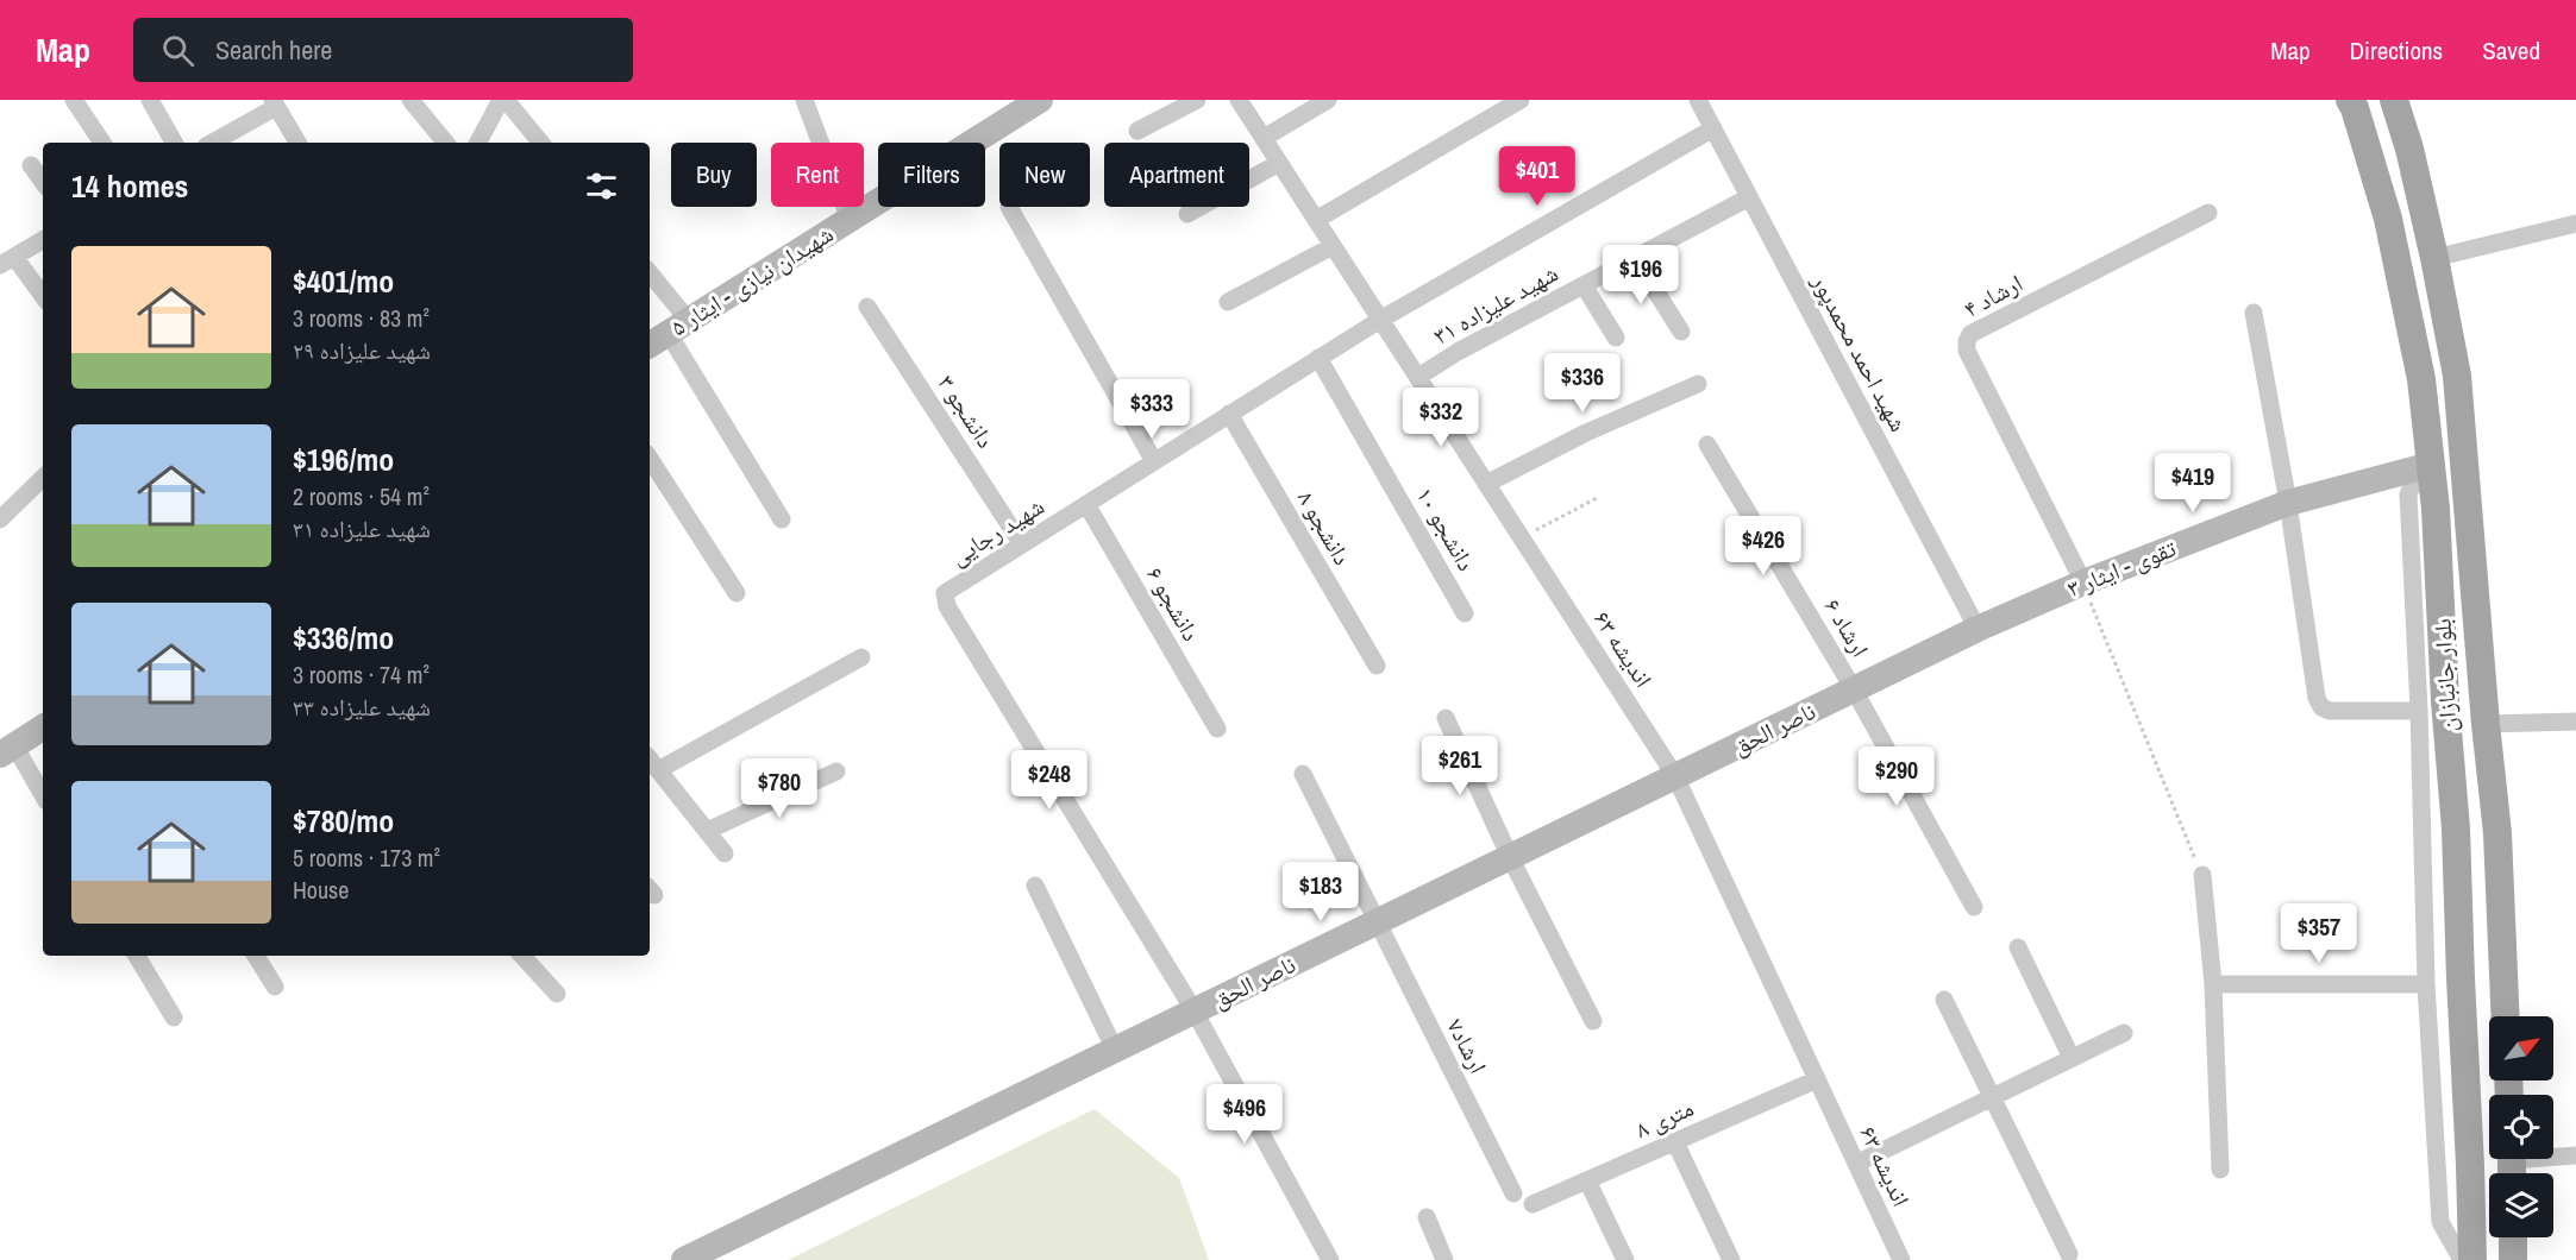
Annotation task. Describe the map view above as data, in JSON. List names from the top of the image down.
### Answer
{
  "streets": {
    "main road": ["بلوار جانبازان"],
    "street": [
      "شهیدان نیازی - ایثار ۵",
      "ارشاد ۴",
      "شهید علیزاده ۳۱",
      "شهید احمد محمدپور",
      "دانشجو ۳",
      "دانشجو ۸",
      "دانشجو ۱۰",
      "شهید رجایی",
      "تقوی - ایثار ۳",
      "دانشجو ۶",
      "ارشاد ۶",
      "اندیشه ۶۳",
      "ناصر الحق",
      "ارشاد۷",
      "۸ متری"
    ]
  },
  "crossings": [
    ["ارشاد ۴", "تقوی - ایثار ۳"],
    ["شهید علیزاده ۳۱", "شهید احمد محمدپور"],
    ["شهید علیزاده ۳۱", "اندیشه ۶۳"],
    ["شهید احمد محمدپور", "شهید رجایی"],
    ["شهید احمد محمدپور", "تقوی - ایثار ۳"],
    ["شهید احمد محمدپور", "ناصر الحق"],
    ["دانشجو ۳", "شهید رجایی"],
    ["دانشجو ۸", "شهید رجایی"],
    ["دانشجو ۱۰", "شهید رجایی"],
    ["شهید رجایی", "دانشجو ۶"],
    ["شهید رجایی", "اندیشه ۶۳"],
    ["شهید رجایی", "ناصر الحق"],
    ["تقوی - ایثار ۳", "بلوار جانبازان"],
    ["تقوی - ایثار ۳", "ناصر الحق"],
    ["ارشاد ۶", "ناصر الحق"],
    ["اندیشه ۶۳", "ناصر الحق"],
    ["اندیشه ۶۳", "۸ متری"],
    ["ناصر الحق", "ارشاد۷"]
  ],
  "north": "top right",
  "page": {
    "header": "Map",
    "search": "Search here",
    "nav": ["Map", "Directions", "Saved"],
    "chip": [
      "Buy",
      "Rent",
      "Filters",
      "New",
      "Apartment"
    ],
    "heading": "14 homes",
    "price": [
      "$401",
      "$196",
      "$336",
      "$333",
      "$332",
      "$419",
      "$426",
      "$261",
      "$290",
      "$248",
      "$780",
      "$183",
      "$357",
      "$496"
    ],
    "list": [
      {
        "name": "$401/mo",
        "note": "3 rooms · 83 m² · شهید علیزاده ۲۹"
      },
      {
        "name": "$196/mo",
        "note": "2 rooms · 54 m² · شهید علیزاده ۳۱"
      },
      {
        "name": "$336/mo",
        "note": "3 rooms · 74 m² · شهید علیزاده ۳۳"
      },
      {
        "name": "$780/mo",
        "note": "5 rooms · 173 m² · House"
      }
    ]
  }
}
